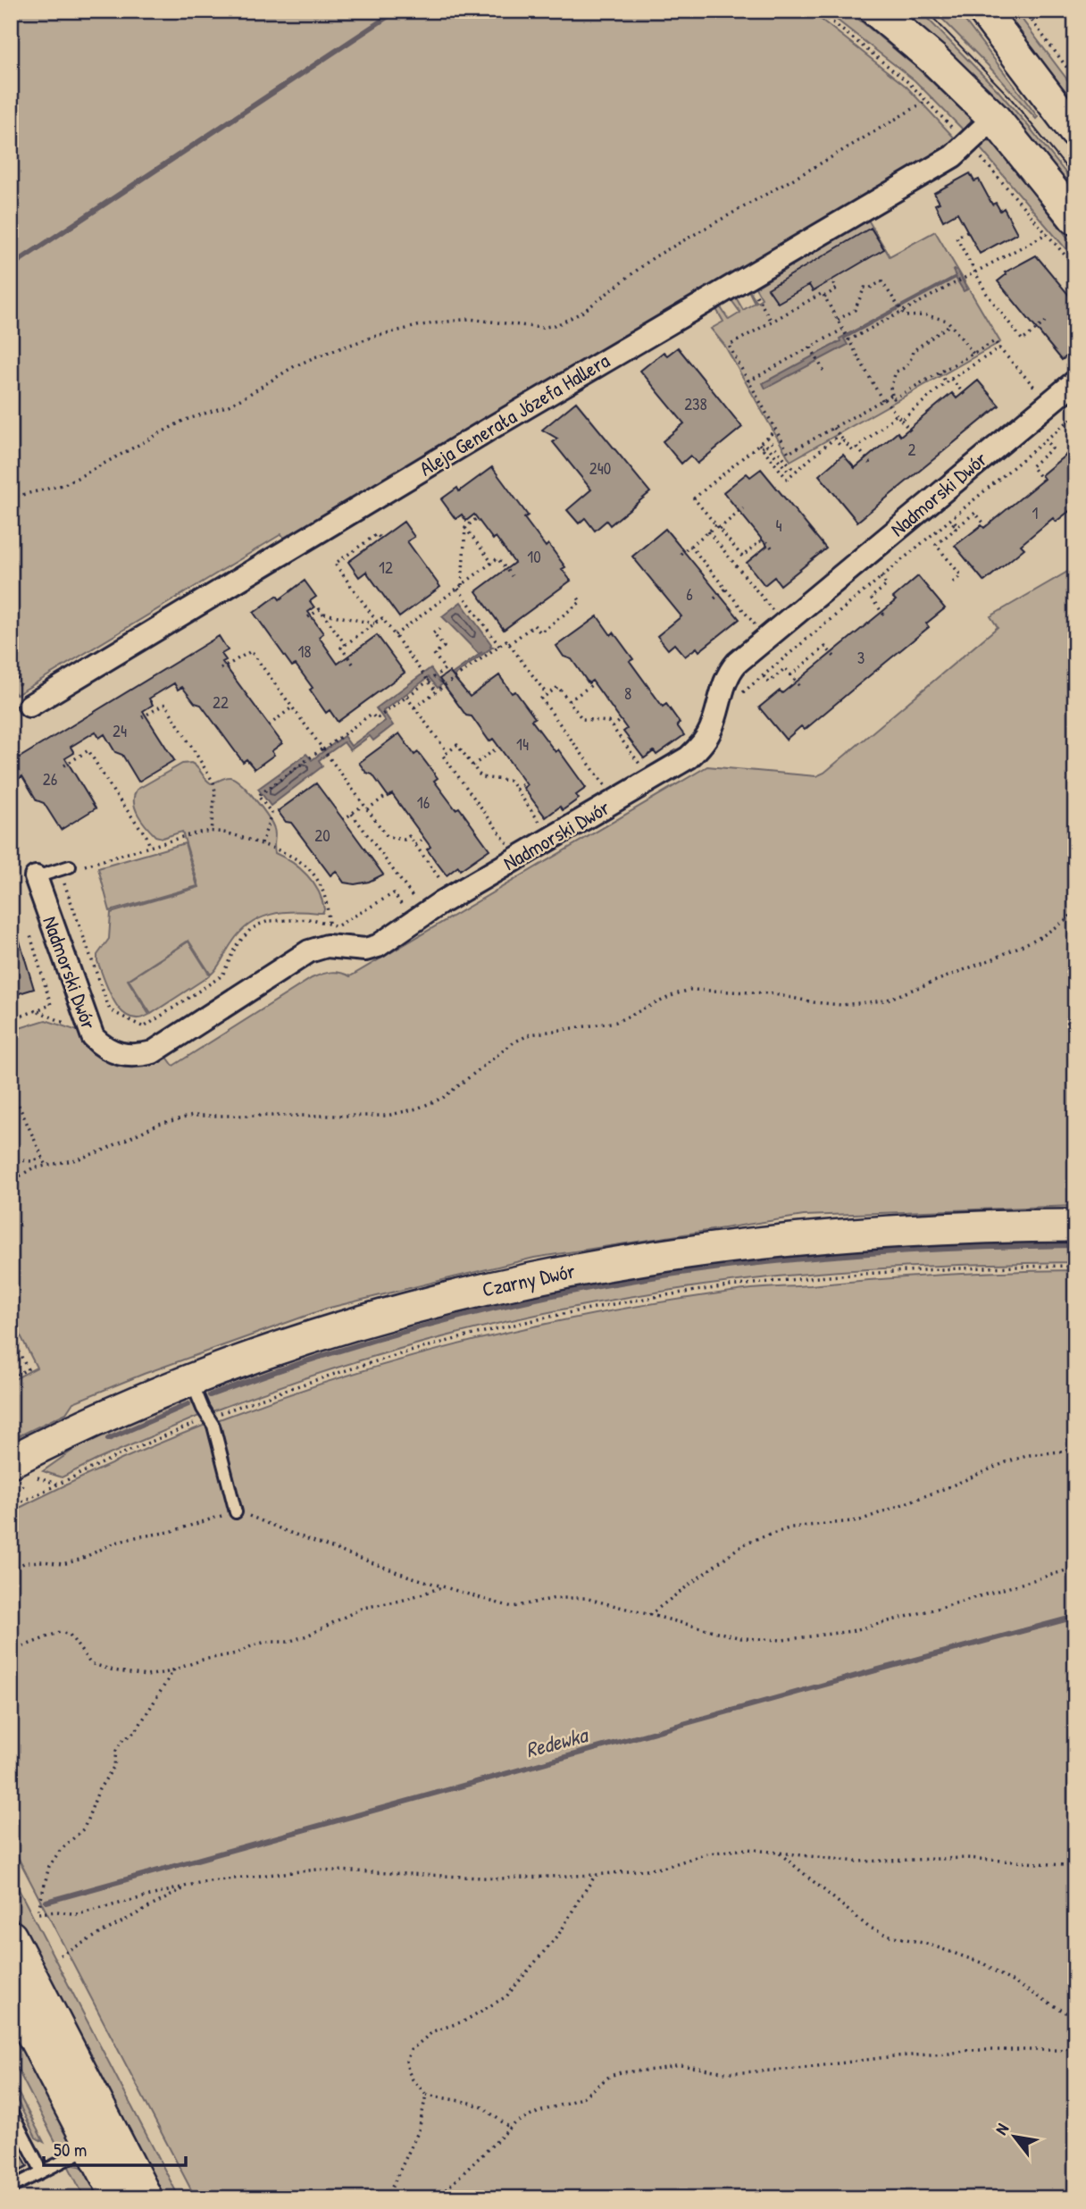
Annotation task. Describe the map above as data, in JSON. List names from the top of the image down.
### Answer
{
  "streets": {
    "main road": ["Czarny Dwór"],
    "street": ["Aleja Generała Józefa Hallera", "Nadmorski Dwór"]
  },
  "water": ["Redewka"],
  "house_numbers": [
    "238",
    "2",
    "240",
    "1",
    "4",
    "10",
    "12",
    "6",
    "18",
    "3",
    "8",
    "22",
    "24",
    "14",
    "26",
    "16",
    "20"
  ],
  "scale_bar": "50 m",
  "north": "top left"
}
